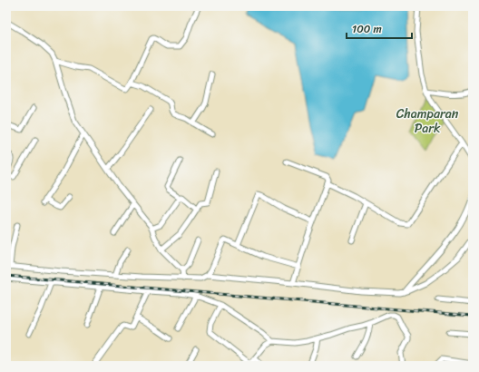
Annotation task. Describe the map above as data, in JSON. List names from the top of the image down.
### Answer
{
  "parks": ["Champaran Park"],
  "scale_bar": "100 m"
}
